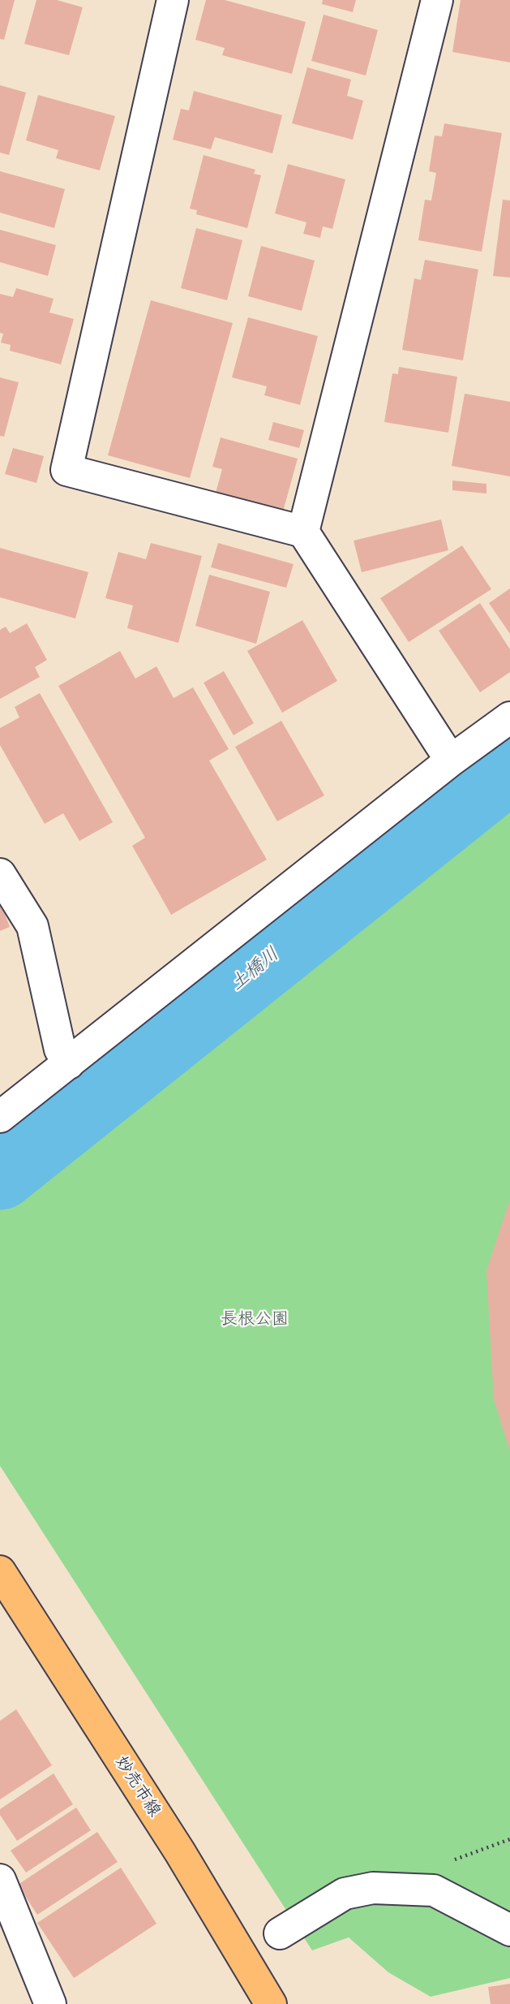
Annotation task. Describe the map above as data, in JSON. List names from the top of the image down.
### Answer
{
  "streets": {
    "main road": ["妙売市線"]
  },
  "water": ["土橋川"],
  "parks": ["長根公園"]
}
